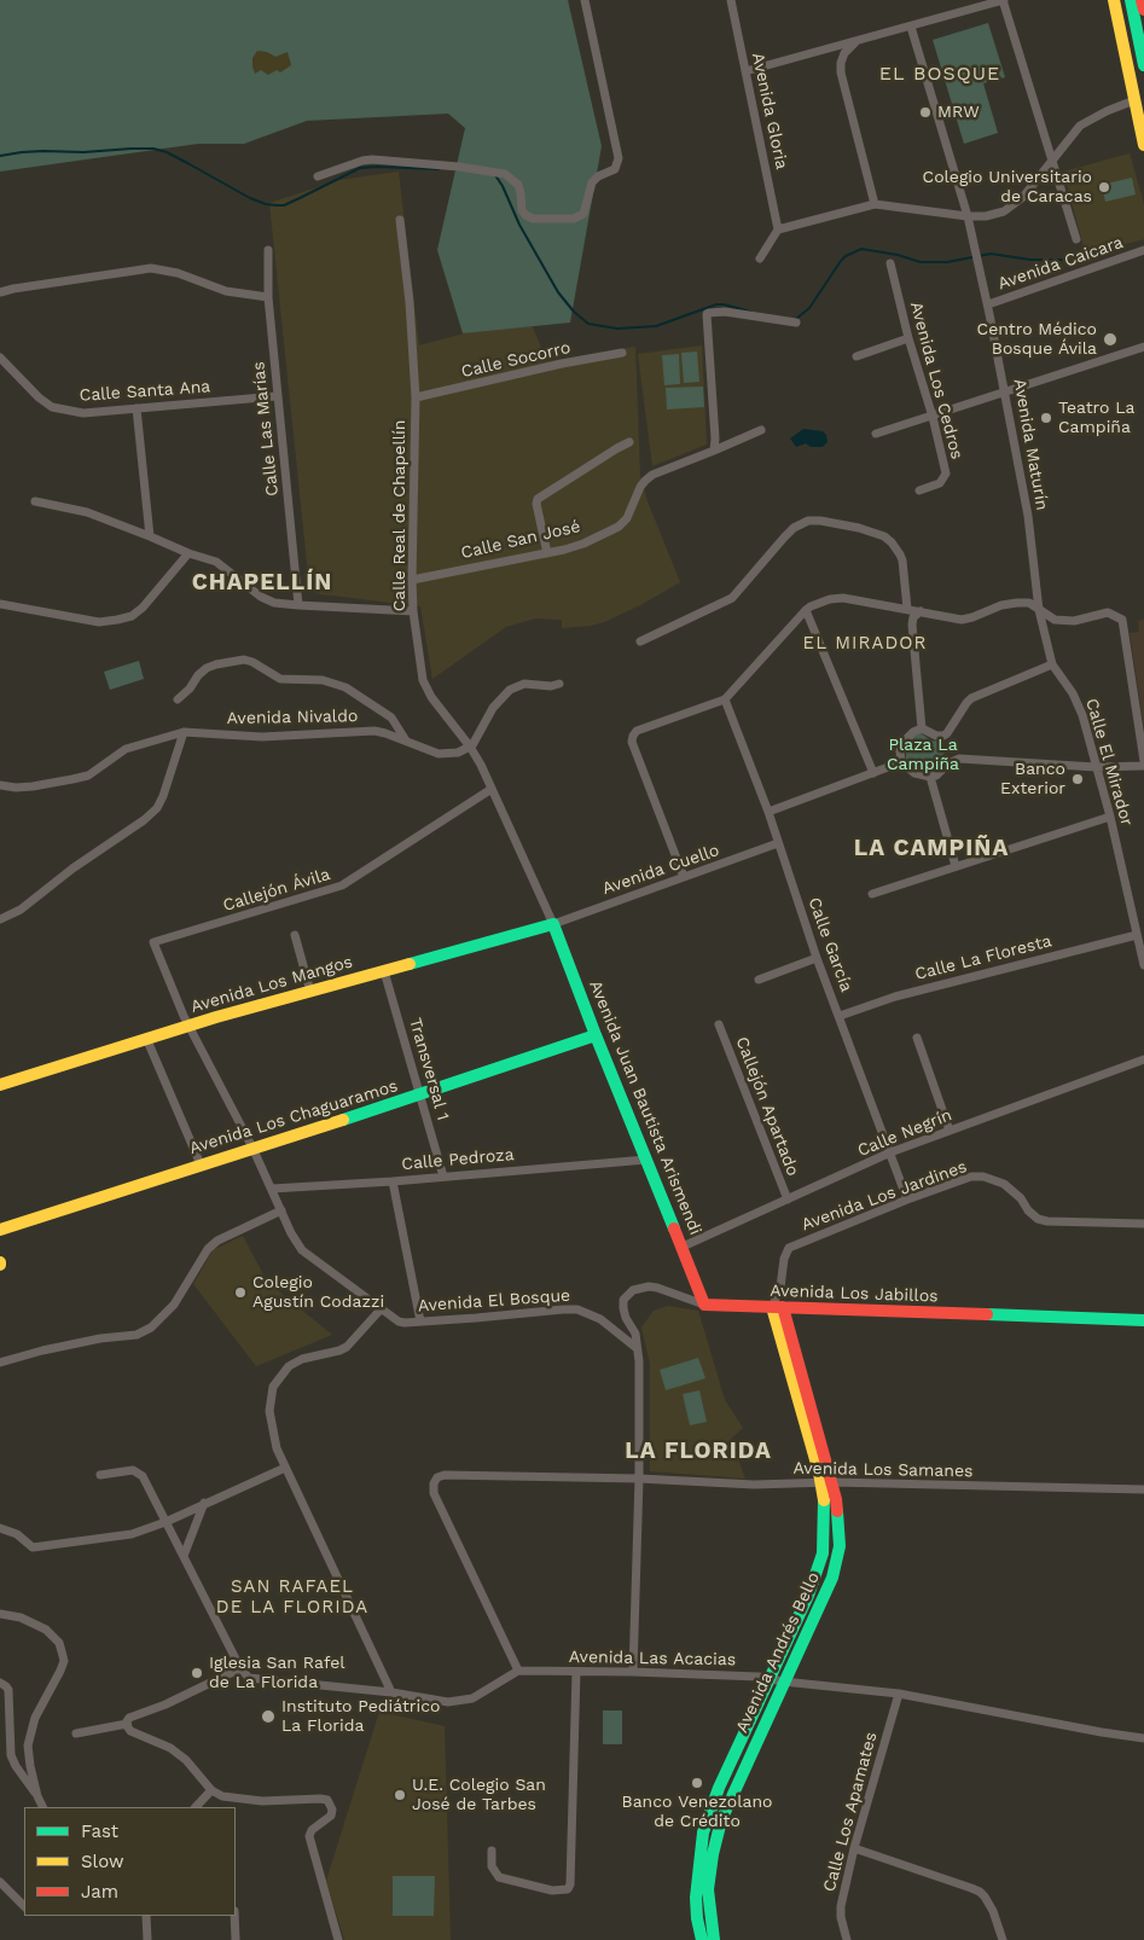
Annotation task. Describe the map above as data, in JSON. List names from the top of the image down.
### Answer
{
  "streets": {
    "street": [
      "Avenida Gloria",
      "Avenida Caicara",
      "Calle Socorro",
      "Avenida Los Cedros",
      "Calle Santa Ana",
      "Calle Las Marías",
      "Avenida Maturín",
      "Calle Real de Chapellín",
      "Calle San José",
      "Avenida Nivaldo",
      "Calle El Mirador",
      "Avenida Cuello",
      "Callejón Ávila",
      "Calle García",
      "Calle La Floresta",
      "Avenida Los Mangos",
      "Transversal 1",
      "Callejón Apartado",
      "Avenida Juan Bautista Arismendi",
      "Avenida Los Chaguaramos",
      "Calle Negrín",
      "Calle Pedroza",
      "Avenida Los Jardines",
      "Avenida Los Jabillos",
      "Avenida El Bosque",
      "Avenida Los Samanes",
      "Avenida Andrés Bello",
      "Avenida Las Acacias",
      "Calle Los Apamates"
    ]
  },
  "crossings": [
    ["Avenida Caicara", "Avenida Maturín"],
    ["Calle Socorro", "Calle Real de Chapellín"],
    ["Calle Santa Ana", "Calle Las Marías"],
    ["Avenida Maturín", "Calle El Mirador"],
    ["Calle Real de Chapellín", "Calle San José"],
    ["Calle Real de Chapellín", "Avenida Nivaldo"],
    ["Calle Real de Chapellín", "Avenida Cuello"],
    ["Calle Real de Chapellín", "Callejón Ávila"],
    ["Calle Real de Chapellín", "Avenida Los Mangos"],
    ["Calle Real de Chapellín", "Avenida Juan Bautista Arismendi"],
    ["Calle El Mirador", "Calle La Floresta"],
    ["Avenida Cuello", "Calle García"],
    ["Avenida Cuello", "Avenida Los Mangos"],
    ["Avenida Cuello", "Avenida Juan Bautista Arismendi"],
    ["Callejón Ávila", "Avenida El Bosque"],
    ["Calle García", "Calle La Floresta"],
    ["Calle García", "Calle Negrín"],
    ["Calle García", "Avenida Los Jardines"],
    ["Avenida Los Mangos", "Transversal 1"],
    ["Avenida Los Mangos", "Avenida Juan Bautista Arismendi"],
    ["Avenida Los Mangos", "Avenida El Bosque"],
    ["Transversal 1", "Avenida Los Chaguaramos"],
    ["Transversal 1", "Calle Pedroza"],
    ["Callejón Apartado", "Calle Negrín"],
    ["Avenida Juan Bautista Arismendi", "Avenida Los Chaguaramos"],
    ["Avenida Juan Bautista Arismendi", "Calle Negrín"],
    ["Avenida Juan Bautista Arismendi", "Calle Pedroza"],
    ["Avenida Juan Bautista Arismendi", "Avenida Los Jabillos"],
    ["Avenida Los Chaguaramos", "Avenida El Bosque"],
    ["Calle Pedroza", "Avenida El Bosque"],
    ["Avenida Los Jardines", "Avenida Los Jabillos"],
    ["Avenida Los Jardines", "Avenida Andrés Bello"],
    ["Avenida Los Jabillos", "Avenida El Bosque"],
    ["Avenida Los Jabillos", "Avenida Andrés Bello"],
    ["Avenida Los Samanes", "Avenida Andrés Bello"],
    ["Avenida Los Samanes", "Avenida Las Acacias"],
    ["Avenida Andrés Bello", "Avenida Las Acacias"],
    ["Avenida Las Acacias", "Calle Los Apamates"]
  ],
  "districts": [
    "EL BOSQUE",
    "CHAPELLÍN",
    "EL MIRADOR",
    "LA CAMPIÑA",
    "LA FLORIDA",
    "SAN RAFAEL DE LA FLORIDA"
  ],
  "parks": ["Plaza La Campiña"],
  "places": [
    "MRW",
    "Colegio Universitario de Caracas",
    "Centro Médico Bosque Ávila",
    "Teatro La Campiña",
    "Banco Exterior",
    "Colegio Agustín Codazzi",
    "Iglesia San Rafel de La Florida",
    "Instituto Pediátrico La Florida",
    "Banco Venezolano de Crédito",
    "U.E. Colegio San José de Tarbes"
  ],
  "legend": ["Fast", "Slow", "Jam"]
}
